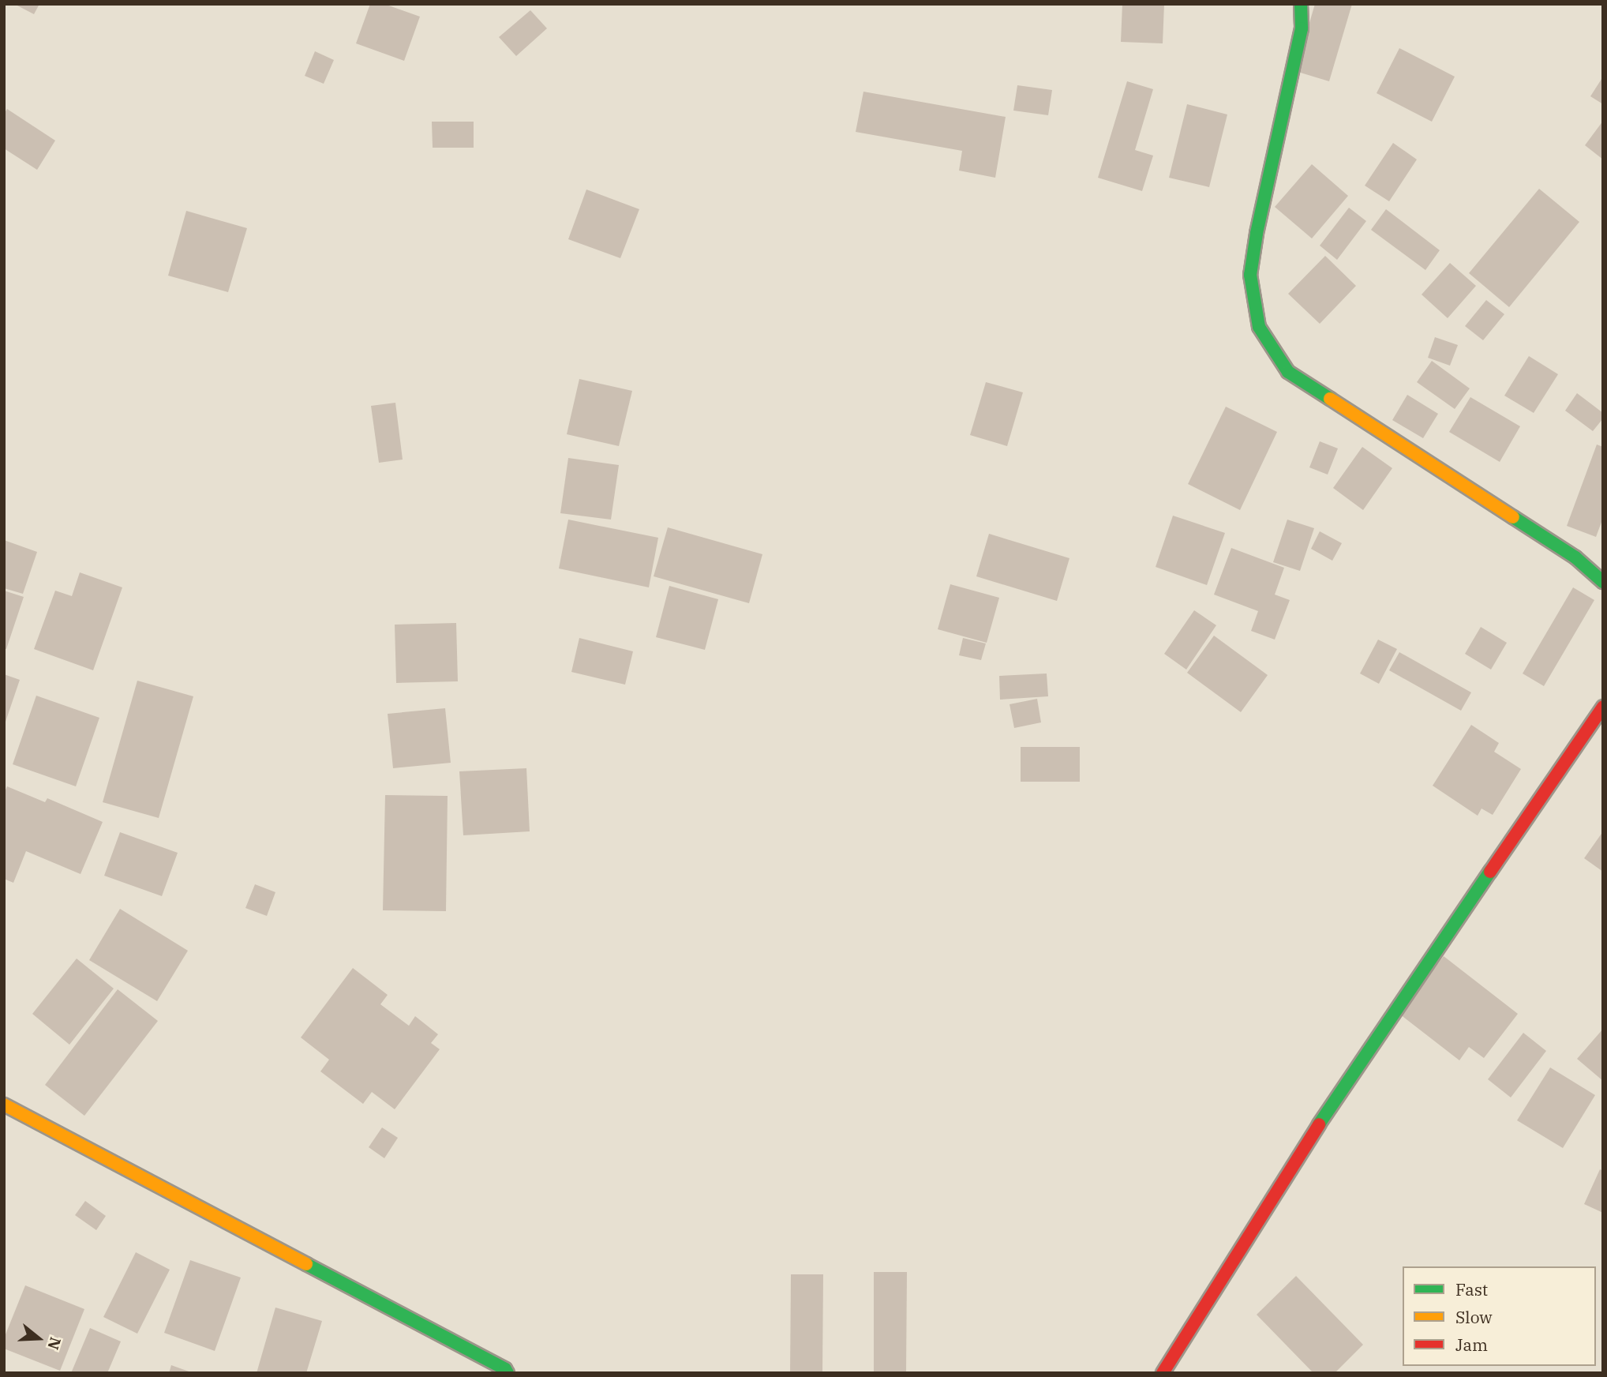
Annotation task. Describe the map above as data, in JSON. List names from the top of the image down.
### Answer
{
  "legend": ["Fast", "Slow", "Jam"],
  "north": "right"
}
